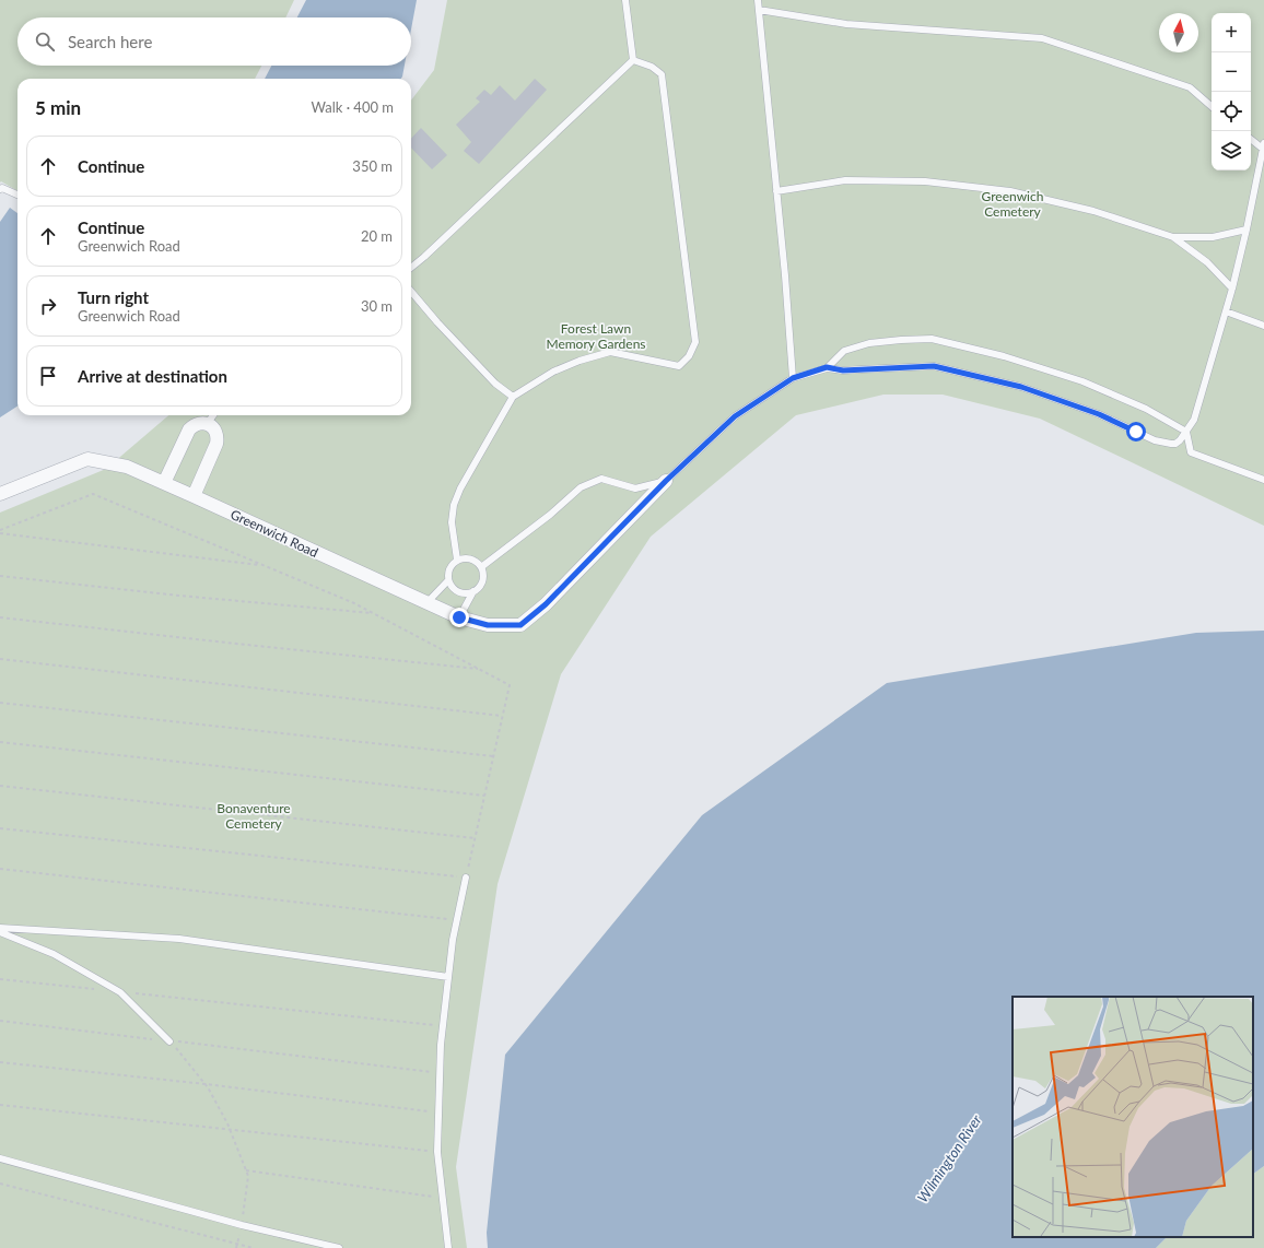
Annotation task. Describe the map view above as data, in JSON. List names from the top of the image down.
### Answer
{
  "streets": {
    "street": ["Greenwich Road"]
  },
  "water": ["Wilmington River"],
  "parks": ["Greenwich Cemetery", "Forest Lawn Memory Gardens", "Bonaventure Cemetery"],
  "north": "top",
  "page": {
    "map_buttons": ["+", "−"],
    "search": "Search here",
    "heading": ["5 min", "Walk · 400 m"],
    "list": [
      ["Continue", "350 m"],
      ["Continue", "Greenwich Road", "20 m"],
      ["Turn right", "Greenwich Road", "30 m"],
      "Arrive at destination"
    ]
  }
}
